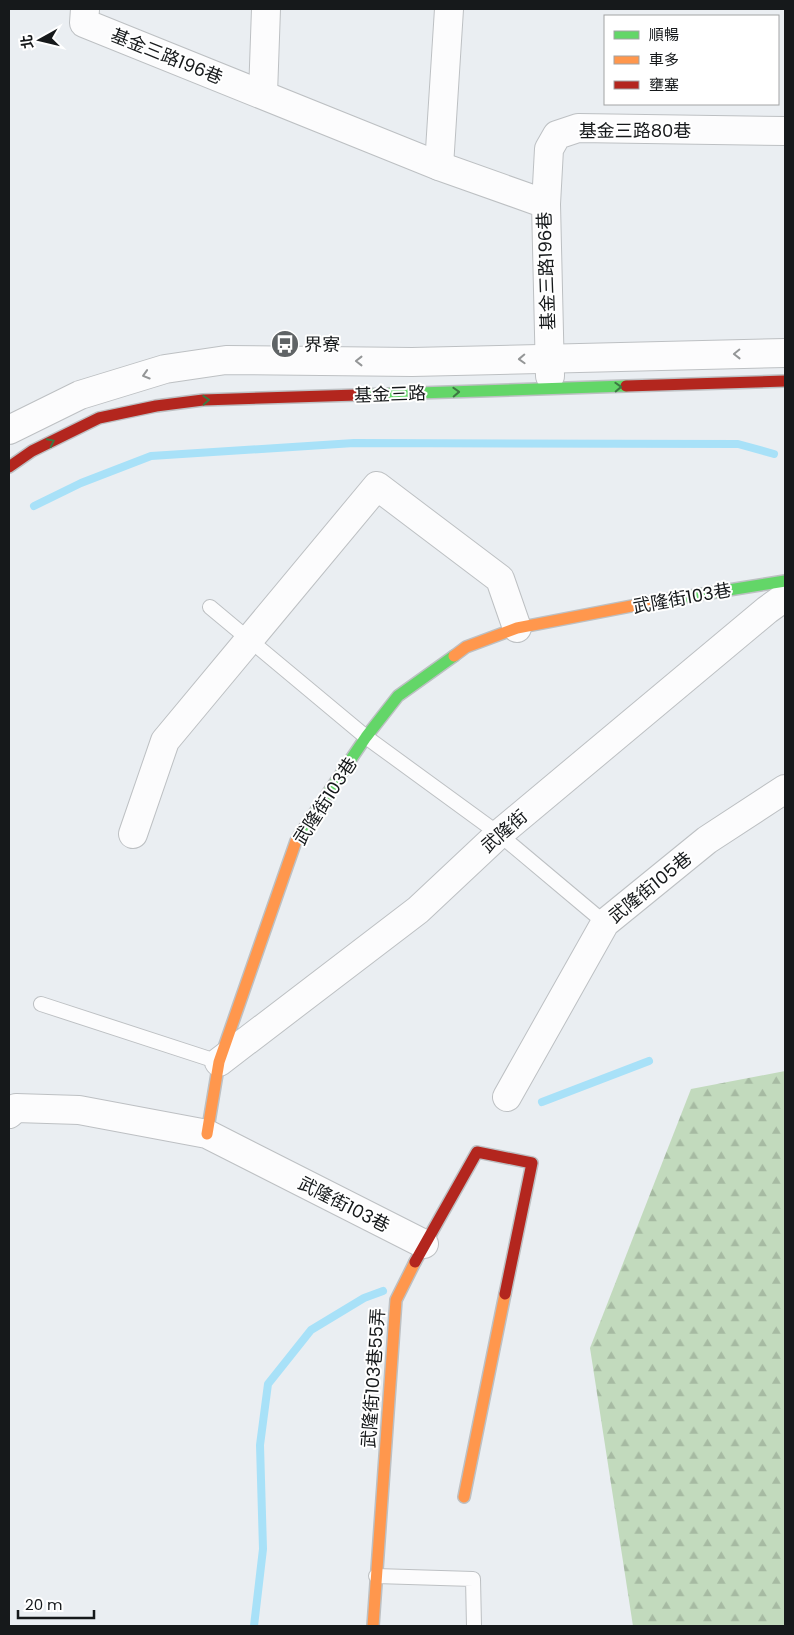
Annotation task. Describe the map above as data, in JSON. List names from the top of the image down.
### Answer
{
  "streets": {
    "street": [
      "基金三路196巷",
      "基金三路80巷",
      "基金三路",
      "武隆街103巷",
      "武隆街",
      "武隆街105巷",
      "武隆街103巷55弄"
    ]
  },
  "crossings": [
    ["基金三路196巷", "基金三路80巷"],
    ["基金三路196巷", "基金三路"],
    ["武隆街103巷", "武隆街"],
    ["武隆街103巷", "武隆街103巷55弄"]
  ],
  "places": {
    "bus stop": ["界寮"]
  },
  "legend": ["順暢", "車多", "壅塞"],
  "scale_bar": "20 m",
  "north": "left"
}
